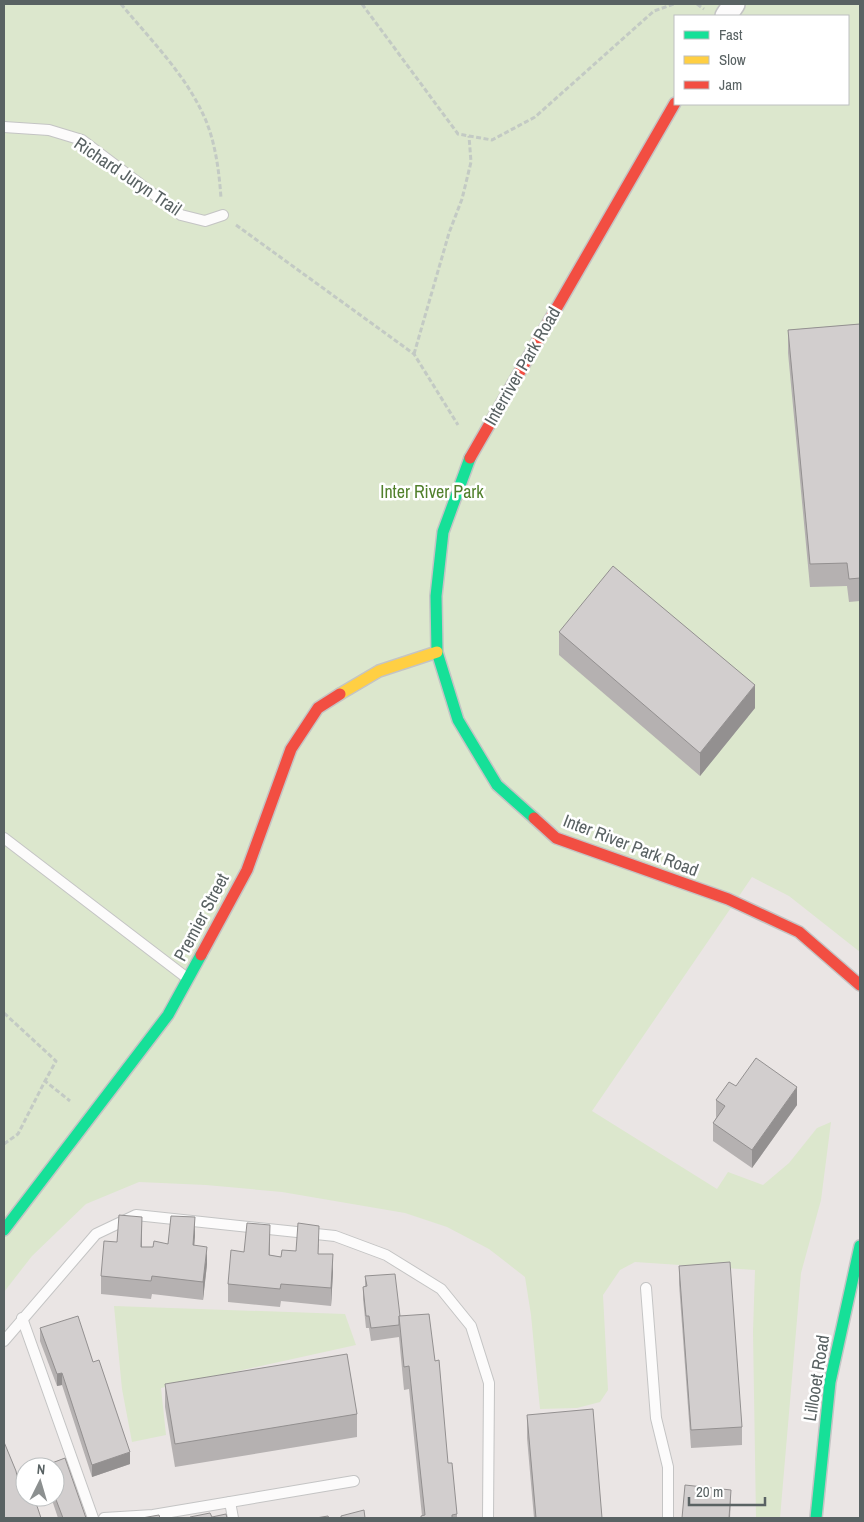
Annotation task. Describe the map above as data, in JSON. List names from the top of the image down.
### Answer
{
  "streets": {
    "street": [
      "Interriver Park Road",
      "Inter River Park Road",
      "Premier Street",
      "Lillooet Road"
    ],
    "lane": ["Richard Juryn Trail"]
  },
  "crossings": [
    ["Interriver Park Road", "Inter River Park Road"],
    ["Interriver Park Road", "Premier Street"],
    ["Inter River Park Road", "Premier Street"]
  ],
  "parks": ["Inter River Park"],
  "legend": ["Fast", "Slow", "Jam"],
  "scale_bar": "20 m",
  "north": "top"
}
